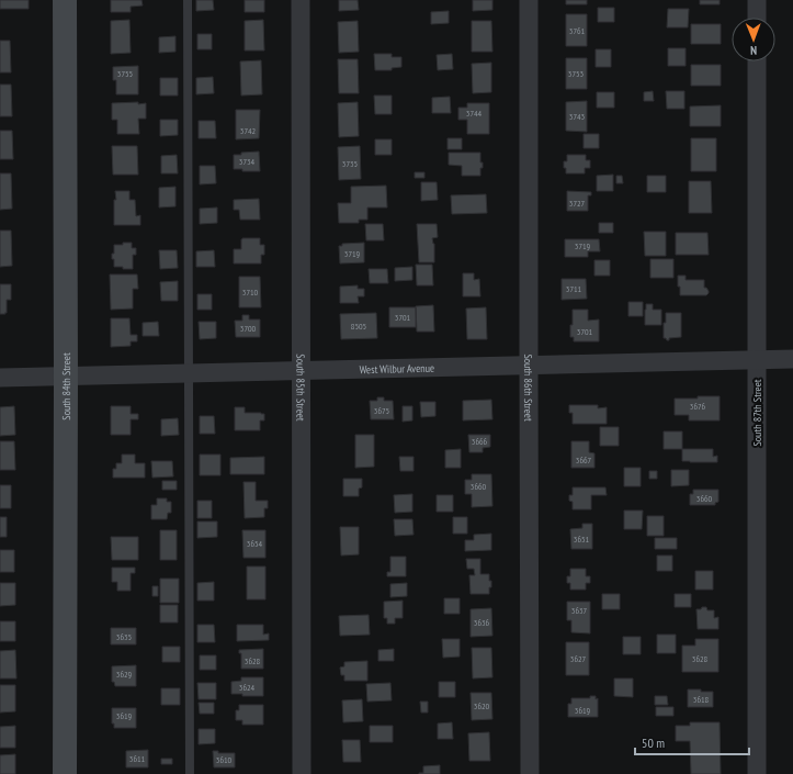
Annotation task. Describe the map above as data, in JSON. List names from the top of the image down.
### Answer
{
  "streets": {
    "street": [
      "West Wilbur Avenue",
      "South 84th Street",
      "South 85th Street",
      "South 86th Street",
      "South 87th Street"
    ]
  },
  "crossings": [
    ["West Wilbur Avenue", "South 84th Street"],
    ["West Wilbur Avenue", "South 85th Street"],
    ["West Wilbur Avenue", "South 86th Street"],
    ["West Wilbur Avenue", "South 87th Street"]
  ],
  "house_numbers": [
    "3761",
    "3755",
    "3753",
    "3744",
    "3743",
    "3742",
    "3734",
    "3735",
    "3727",
    "3719",
    "3719",
    "3711",
    "3710",
    "3701",
    "8505",
    "3700",
    "3701",
    "3676",
    "3675",
    "3666",
    "3667",
    "3660",
    "3660",
    "3651",
    "3654",
    "3637",
    "3636",
    "3635",
    "3627",
    "3628",
    "3628",
    "3629",
    "3624",
    "3618",
    "3620",
    "3619",
    "3619",
    "3611",
    "3610"
  ],
  "scale_bar": "50 m",
  "north": "bottom"
}
